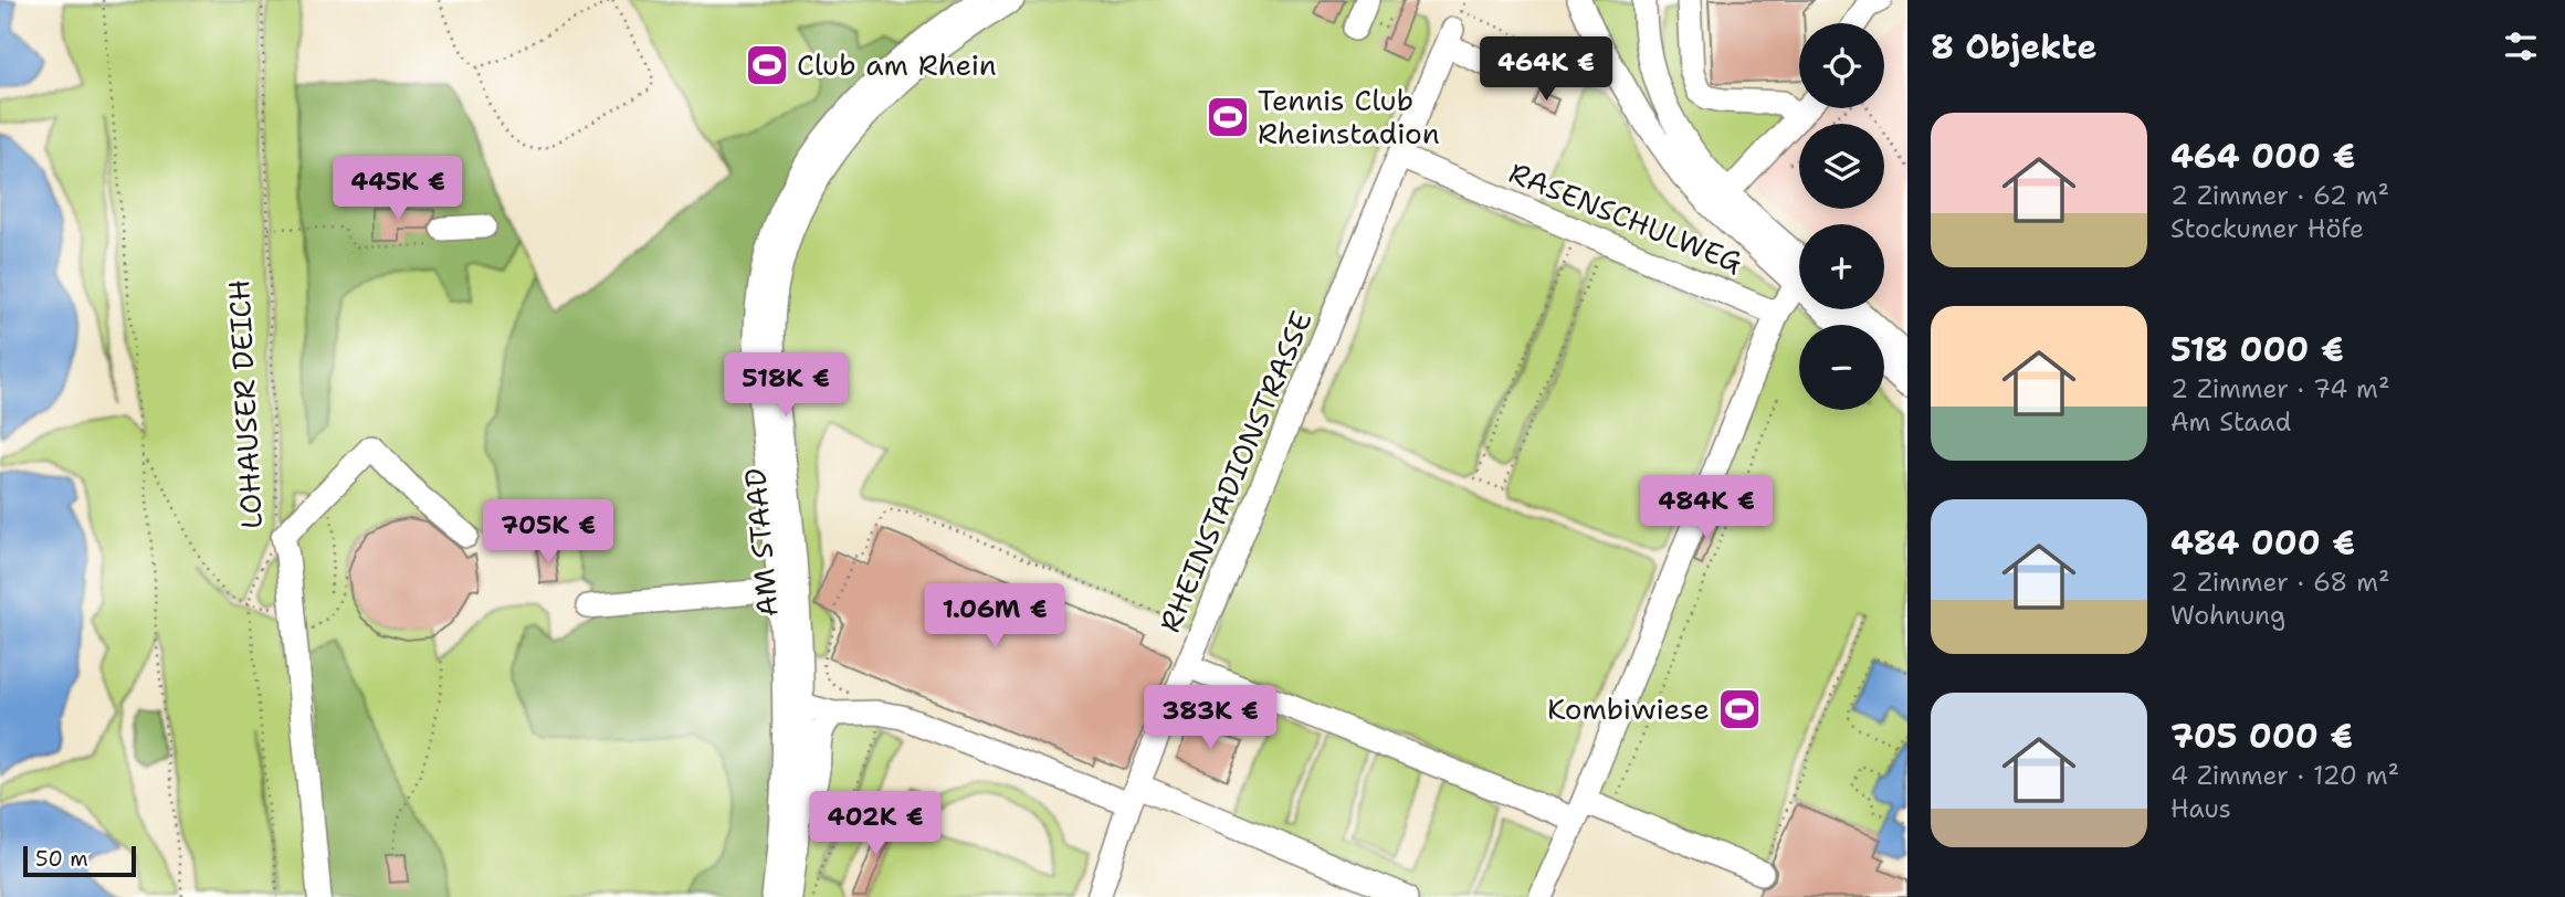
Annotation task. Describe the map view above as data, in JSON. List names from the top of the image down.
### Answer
{
  "streets": {
    "street": [
      "RASENSCHULWEG",
      "LOHAUSER DEICH",
      "RHEINSTADIONSTRASSE",
      "AM STAAD"
    ]
  },
  "crossings": [
    ["RASENSCHULWEG", "RHEINSTADIONSTRASSE"]
  ],
  "places": {
    "sports": ["Club am Rhein", "Tennis Club Rheinstadion", "Kombiwiese"]
  },
  "scale_bar": "50 m",
  "page": {
    "heading": "8 Objekte",
    "map_buttons": ["+", "−"],
    "price": [
      "464K €",
      "445K €",
      "518K €",
      "484K €",
      "705K €",
      "1.06M €",
      "383K €",
      "402K €"
    ],
    "list": [
      {
        "name": "464 000 €",
        "note": "2 Zimmer · 62 m² · Stockumer Höfe"
      },
      {
        "name": "518 000 €",
        "note": "2 Zimmer · 74 m² · Am Staad"
      },
      {
        "name": "484 000 €",
        "note": "2 Zimmer · 68 m² · Wohnung"
      },
      {
        "name": "705 000 €",
        "note": "4 Zimmer · 120 m² · Haus"
      }
    ],
    "scale": "50 m"
  }
}
